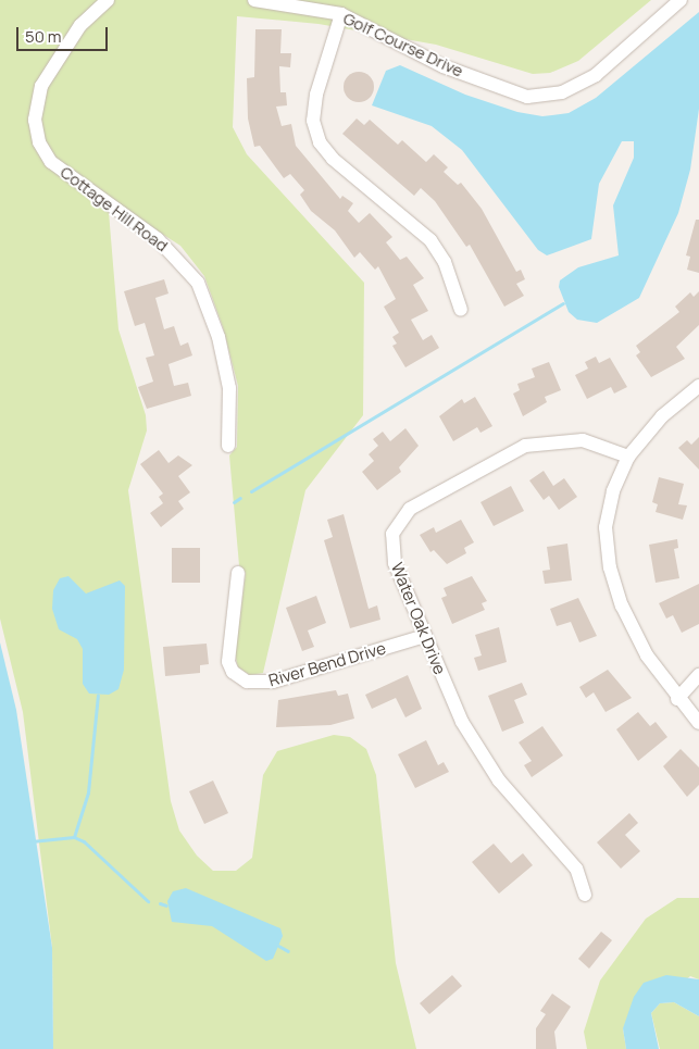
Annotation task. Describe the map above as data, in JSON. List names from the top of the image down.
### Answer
{
  "streets": {
    "street": [
      "Golf Course Drive",
      "Cottage Hill Road",
      "Water Oak Drive",
      "River Bend Drive"
    ]
  },
  "crossings": [
    ["Water Oak Drive", "River Bend Drive"]
  ],
  "scale_bar": "50 m"
}
